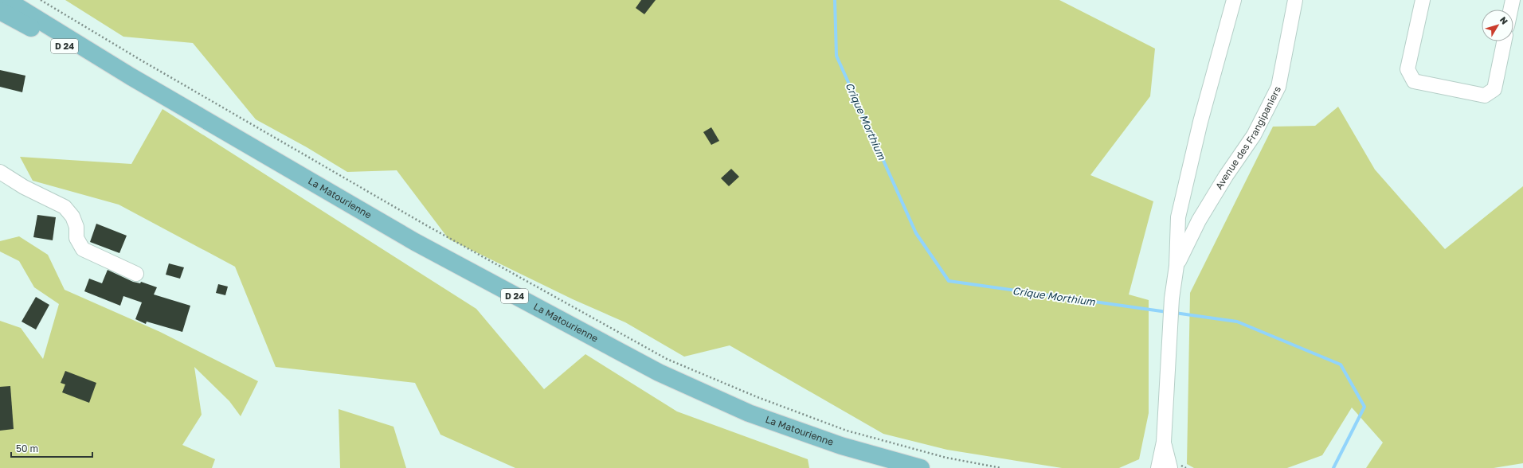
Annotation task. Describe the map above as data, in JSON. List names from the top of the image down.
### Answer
{
  "streets": {
    "main road": ["D 24", "La Matourienne"],
    "street": ["Avenue des Frangipaniers"]
  },
  "water": ["Crique Morthium"],
  "scale_bar": "50 m",
  "north": "top right"
}
